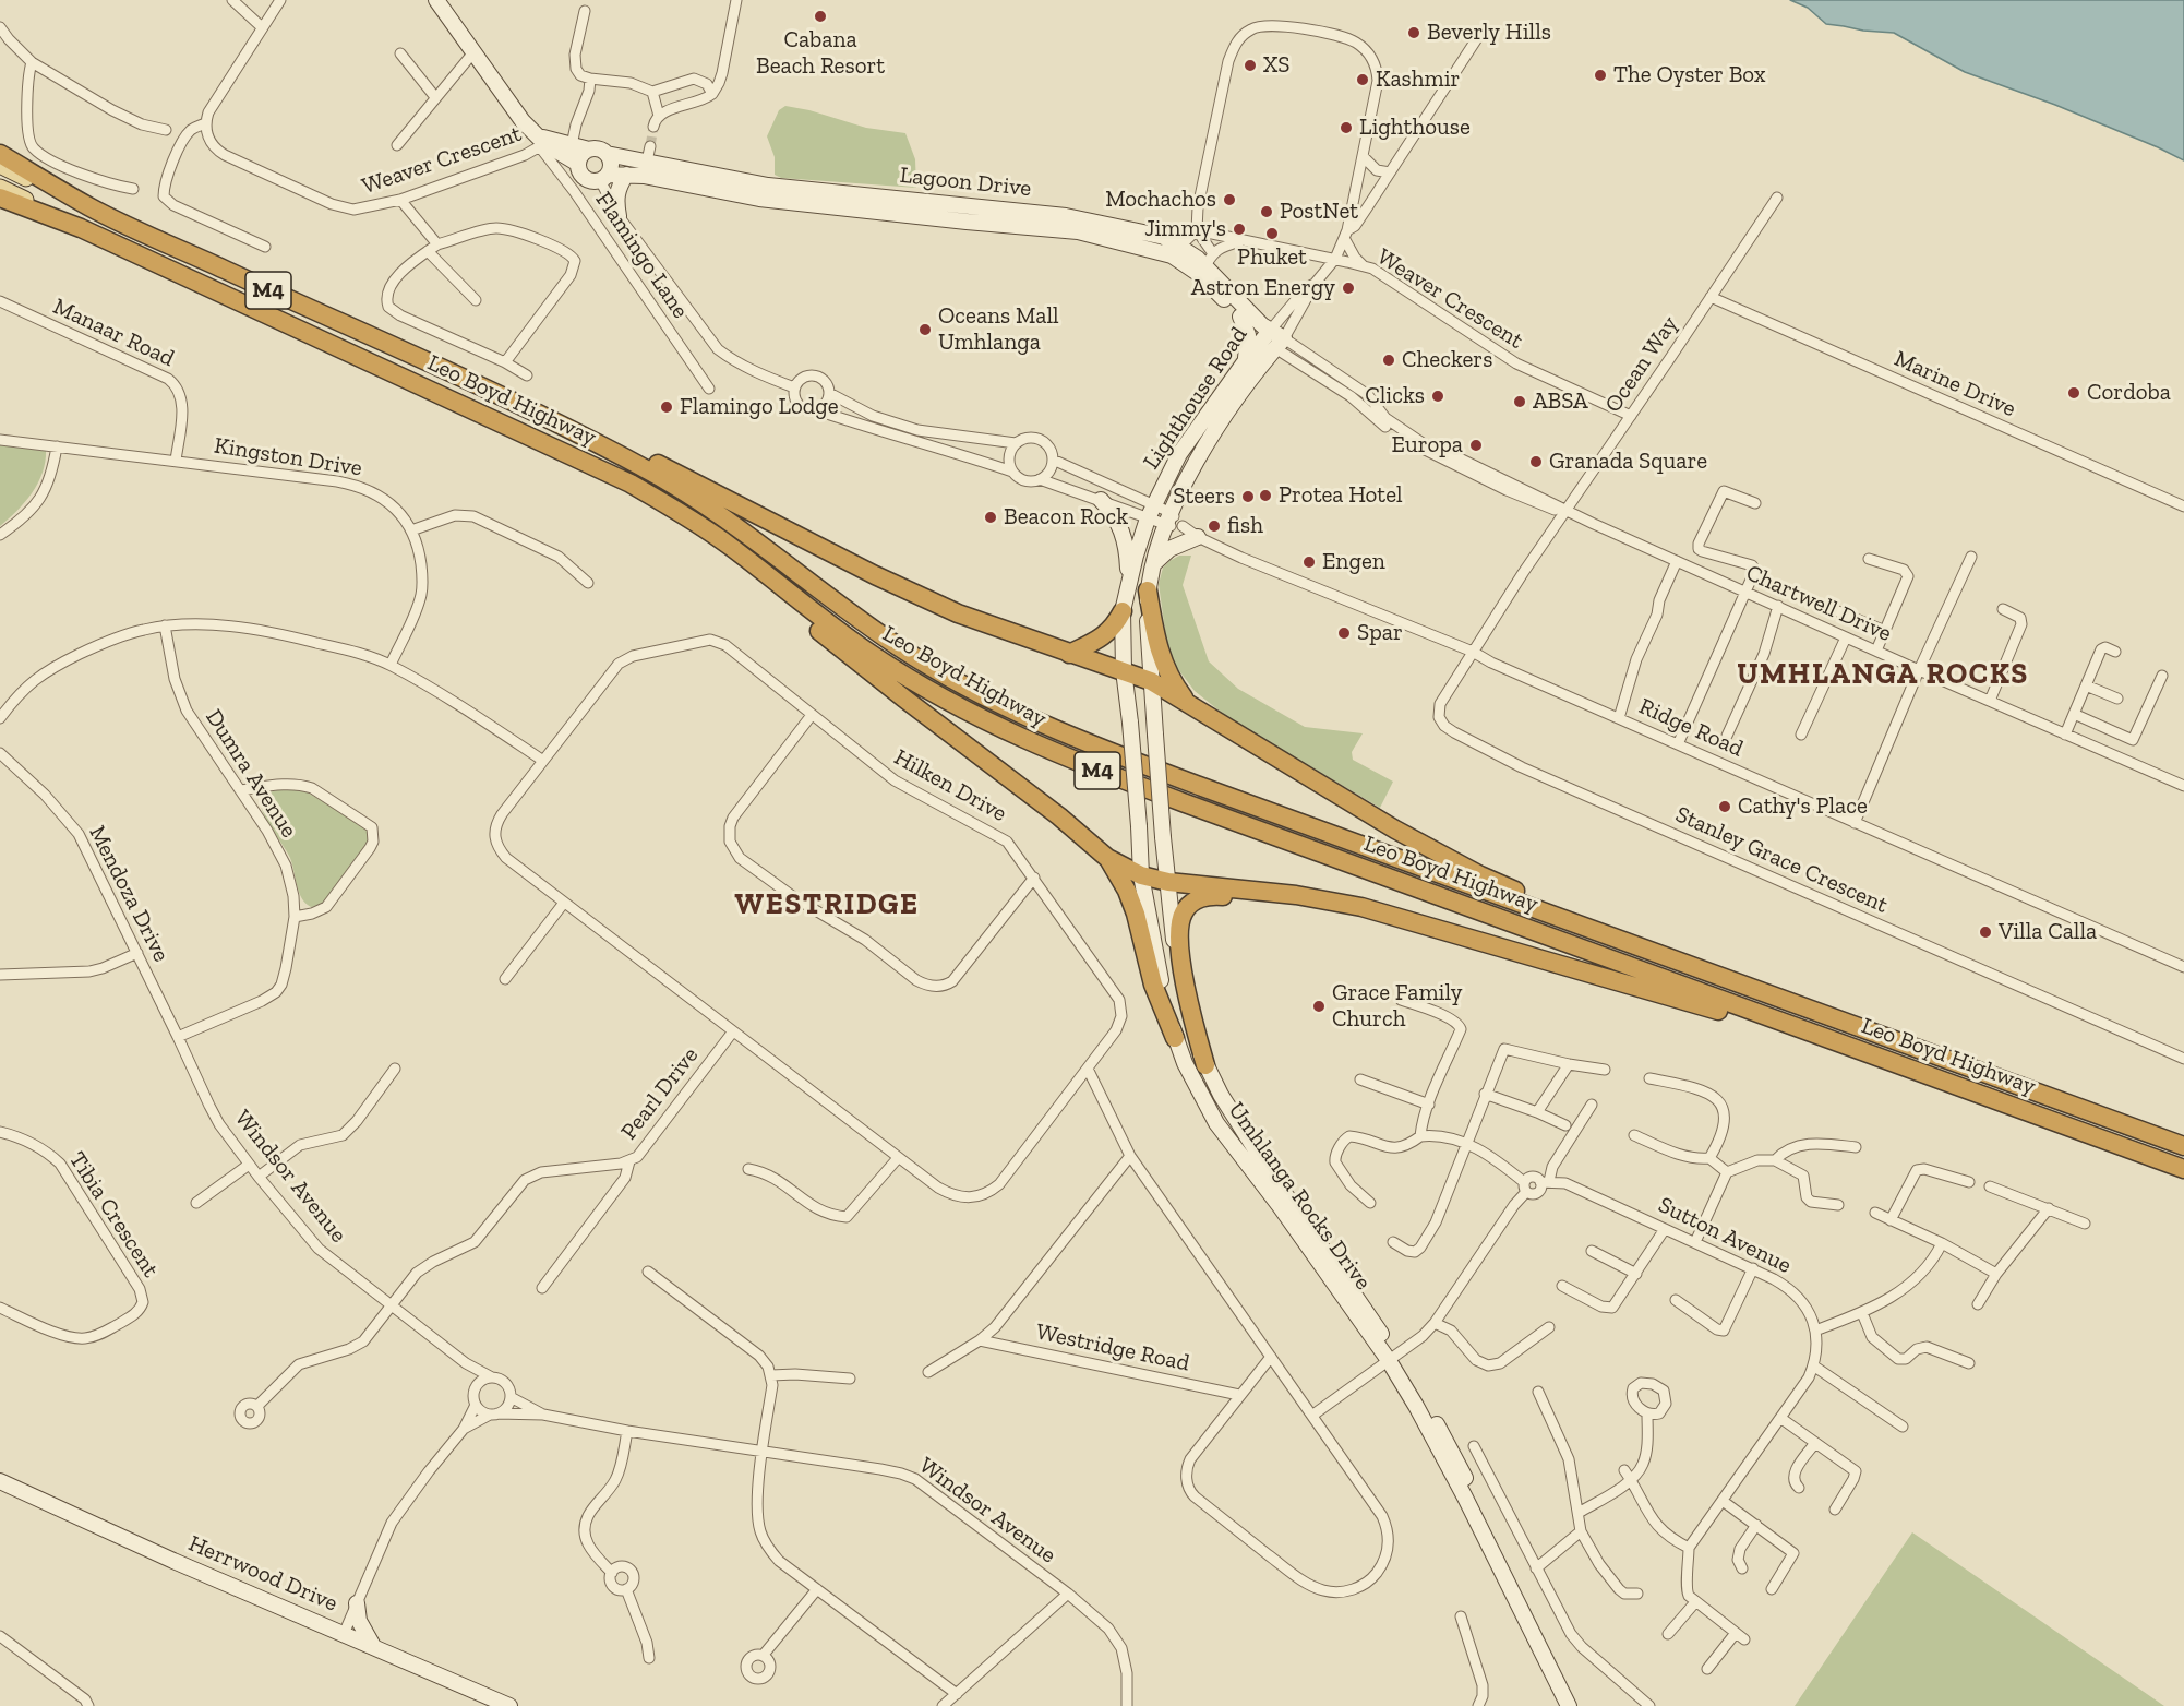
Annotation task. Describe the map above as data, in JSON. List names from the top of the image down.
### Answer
{
  "streets": {
    "highway": ["M4", "Leo Boyd Highway"],
    "street": [
      "Weaver Crescent",
      "Lagoon Drive",
      "Flamingo Lane",
      "Manaar Road",
      "Ocean Way",
      "Marine Drive",
      "Lighthouse Road",
      "Kingston Drive",
      "Chartwell Drive",
      "Ridge Road",
      "Dumra Avenue",
      "Hilken Drive",
      "Stanley Grace Crescent",
      "Mendoza Drive",
      "Pearl Drive",
      "Windsor Avenue",
      "Umhlanga Rocks Drive",
      "Tibia Crescent",
      "Sutton Avenue",
      "Westridge Road",
      "Herrwood Drive"
    ]
  },
  "crossings": [
    ["Weaver Crescent", "Flamingo Lane"],
    ["Weaver Crescent", "Ocean Way"],
    ["Weaver Crescent", "Lighthouse Road"],
    ["Lagoon Drive", "Lighthouse Road"],
    ["Lagoon Drive", "Chartwell Drive"],
    ["Manaar Road", "Kingston Drive"],
    ["Ocean Way", "Marine Drive"],
    ["Ocean Way", "Chartwell Drive"],
    ["Ocean Way", "Ridge Road"],
    ["Ocean Way", "Stanley Grace Crescent"],
    ["Lighthouse Road", "Chartwell Drive"],
    ["Lighthouse Road", "Ridge Road"],
    ["Lighthouse Road", "Umhlanga Rocks Drive"],
    ["Ridge Road", "Stanley Grace Crescent"],
    ["Dumra Avenue", "Mendoza Drive"],
    ["Dumra Avenue", "Windsor Avenue"],
    ["Hilken Drive", "Pearl Drive"],
    ["Mendoza Drive", "Windsor Avenue"],
    ["Pearl Drive", "Windsor Avenue"]
  ],
  "districts": ["UMHLANGA ROCKS", "WESTRIDGE"],
  "places": [
    "Cabana Beach Resort",
    "Beverly Hills",
    "XS",
    "The Oyster Box",
    "Kashmir",
    "Lighthouse",
    "Mochachos",
    "PostNet",
    "Jimmy's",
    "Phuket",
    "Astron Energy",
    "Oceans Mall Umhlanga",
    "Checkers",
    "Cordoba",
    "Clicks",
    "ABSA",
    "Flamingo Lodge",
    "Europa",
    "Granada Square",
    "Protea Hotel",
    "Steers",
    "Beacon Rock",
    "fish",
    "Engen",
    "Spar",
    "Cathy's Place",
    "Villa Calla",
    "Grace Family Church"
  ]
}
